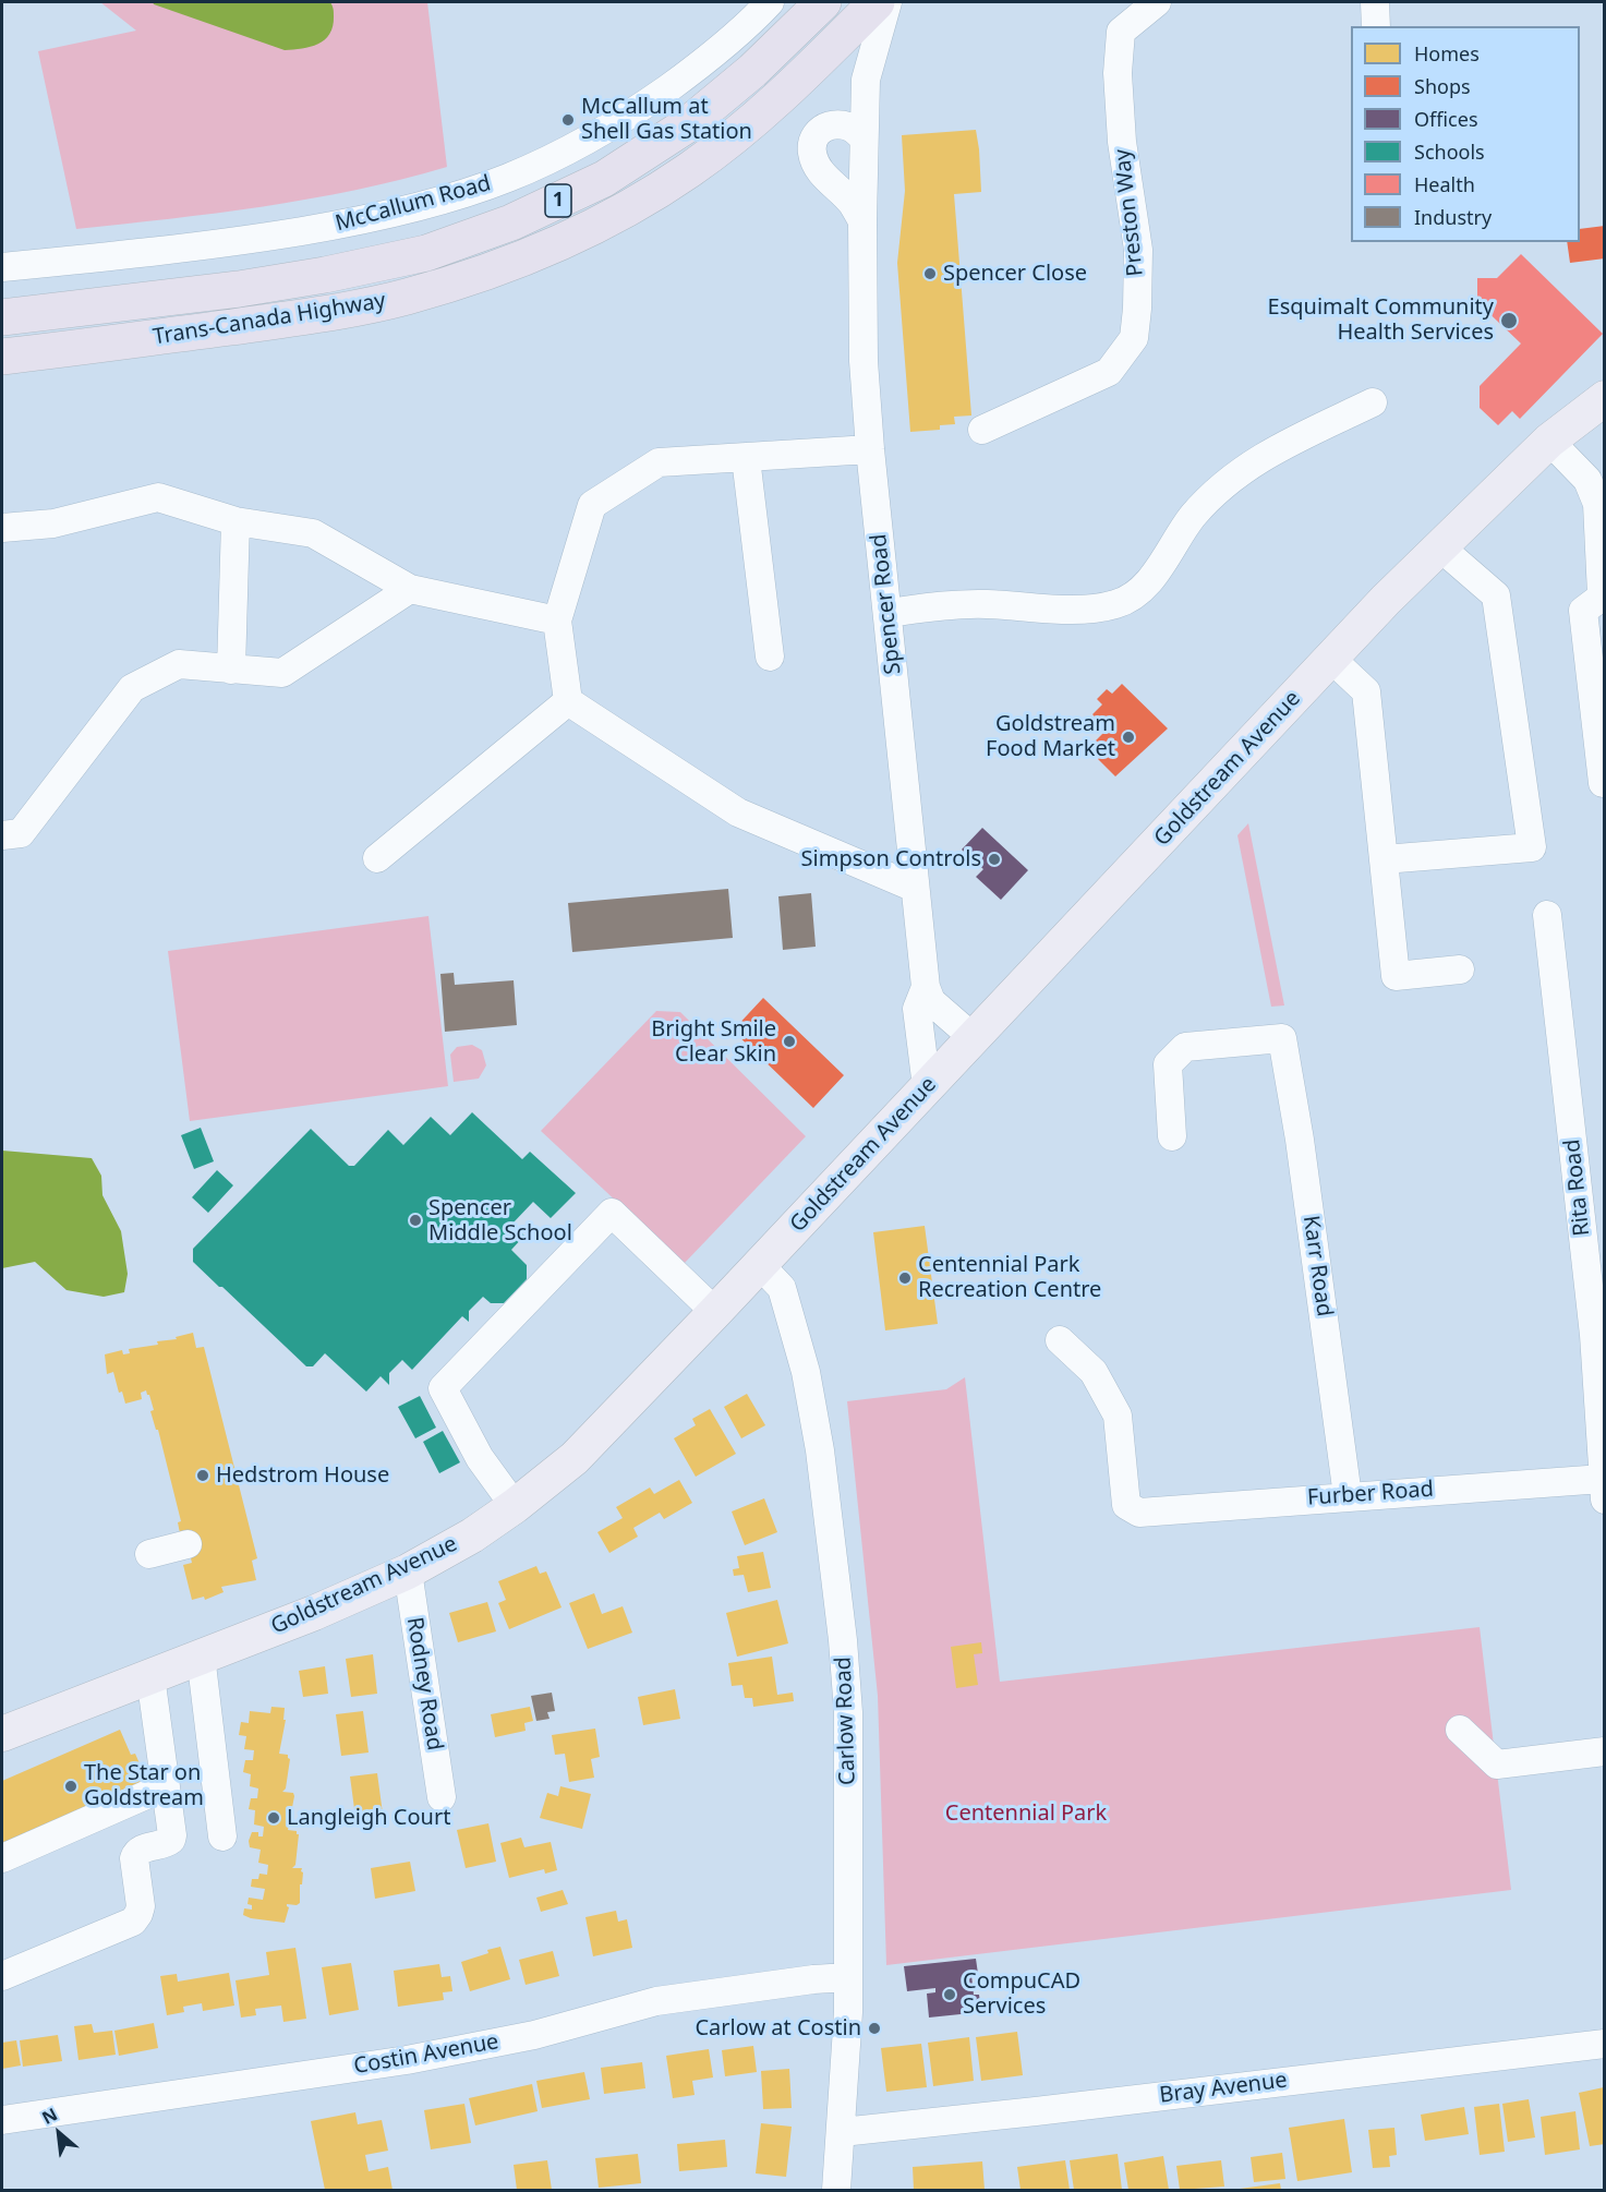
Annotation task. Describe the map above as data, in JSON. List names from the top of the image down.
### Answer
{
  "streets": {
    "highway": ["1", "Trans-Canada Highway"],
    "main road": ["Goldstream Avenue"],
    "street": [
      "McCallum Road",
      "Preston Way",
      "Spencer Road",
      "Rita Road",
      "Karr Road",
      "Furber Road",
      "Rodney Road",
      "Carlow Road",
      "Costin Avenue",
      "Bray Avenue"
    ]
  },
  "crossings": [
    ["Spencer Road", "Goldstream Avenue"],
    ["Goldstream Avenue", "Rodney Road"],
    ["Goldstream Avenue", "Carlow Road"],
    ["Rita Road", "Furber Road"],
    ["Karr Road", "Furber Road"],
    ["Carlow Road", "Costin Avenue"],
    ["Carlow Road", "Bray Avenue"]
  ],
  "parks": ["Centennial Park"],
  "places": [
    "McCallum at Shell Gas Station",
    "Spencer Close",
    "Esquimalt Community Health Services",
    "Goldstream Food Market",
    "Simpson Controls",
    "Bright Smile Clear Skin",
    "Spencer Middle School",
    "Centennial Park Recreation Centre",
    "Hedstrom House",
    "The Star on Goldstream",
    "Langleigh Court",
    "CompuCAD Services",
    "Carlow at Costin"
  ],
  "legend": [
    "Homes",
    "Shops",
    "Offices",
    "Schools",
    "Health",
    "Industry"
  ],
  "north": "top left"
}
